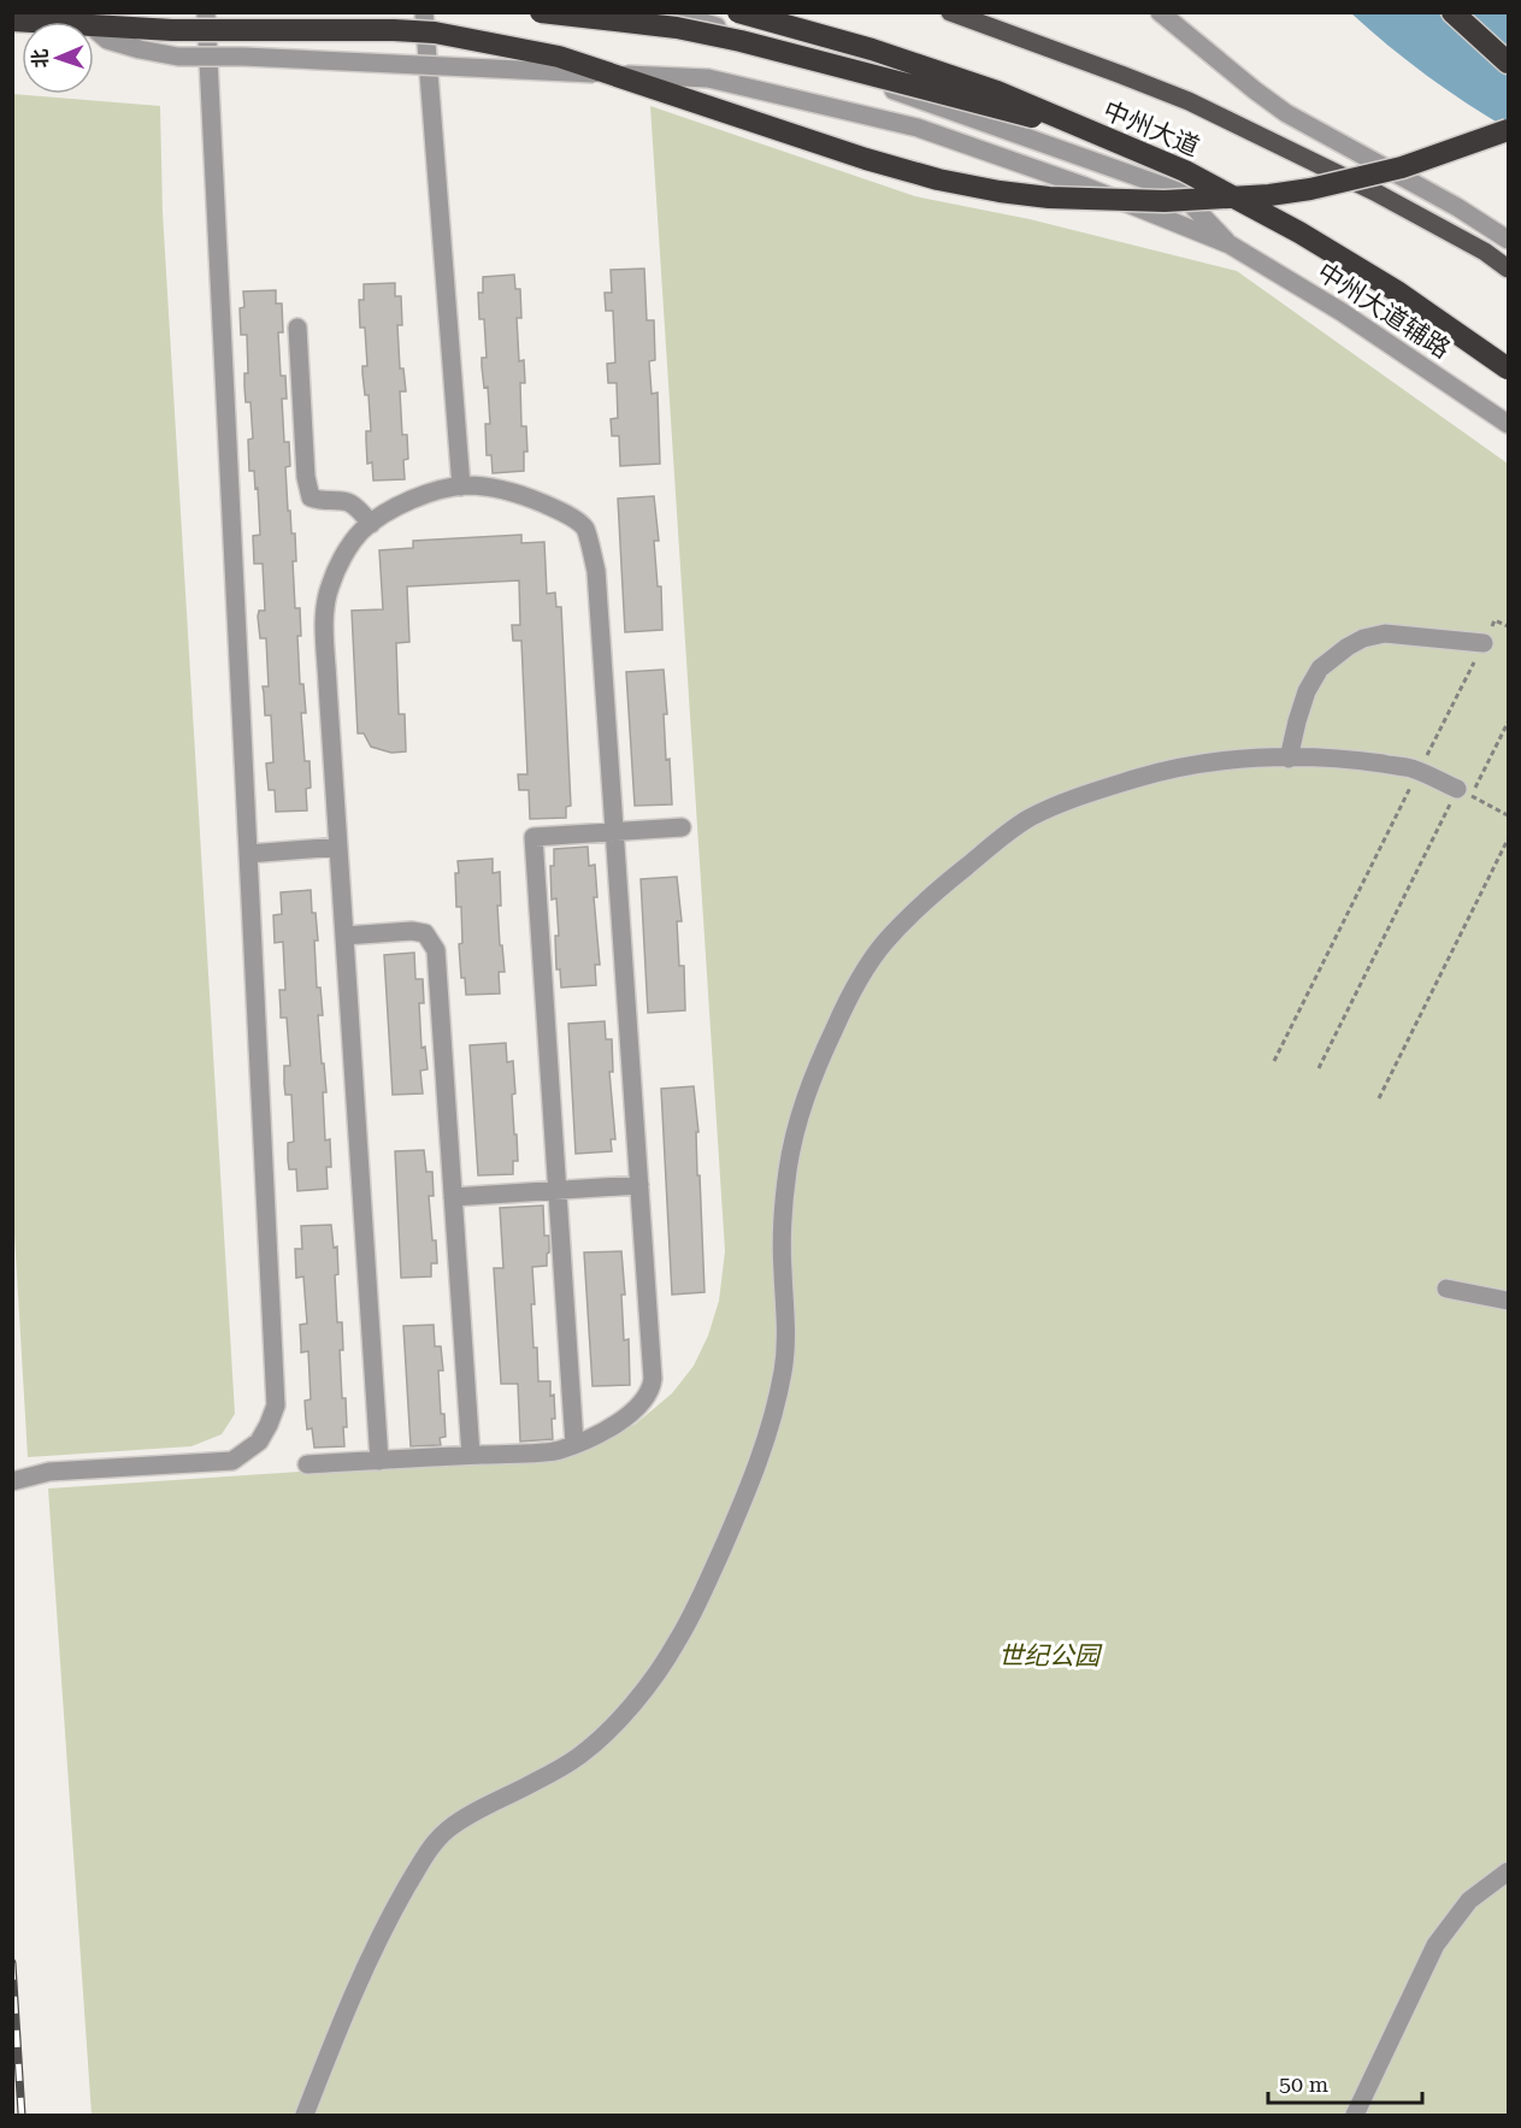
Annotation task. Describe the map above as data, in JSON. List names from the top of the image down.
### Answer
{
  "streets": {
    "highway": ["中州大道"],
    "street": ["中州大道辅路"]
  },
  "parks": ["世纪公园"],
  "scale_bar": "50 m",
  "north": "left"
}
